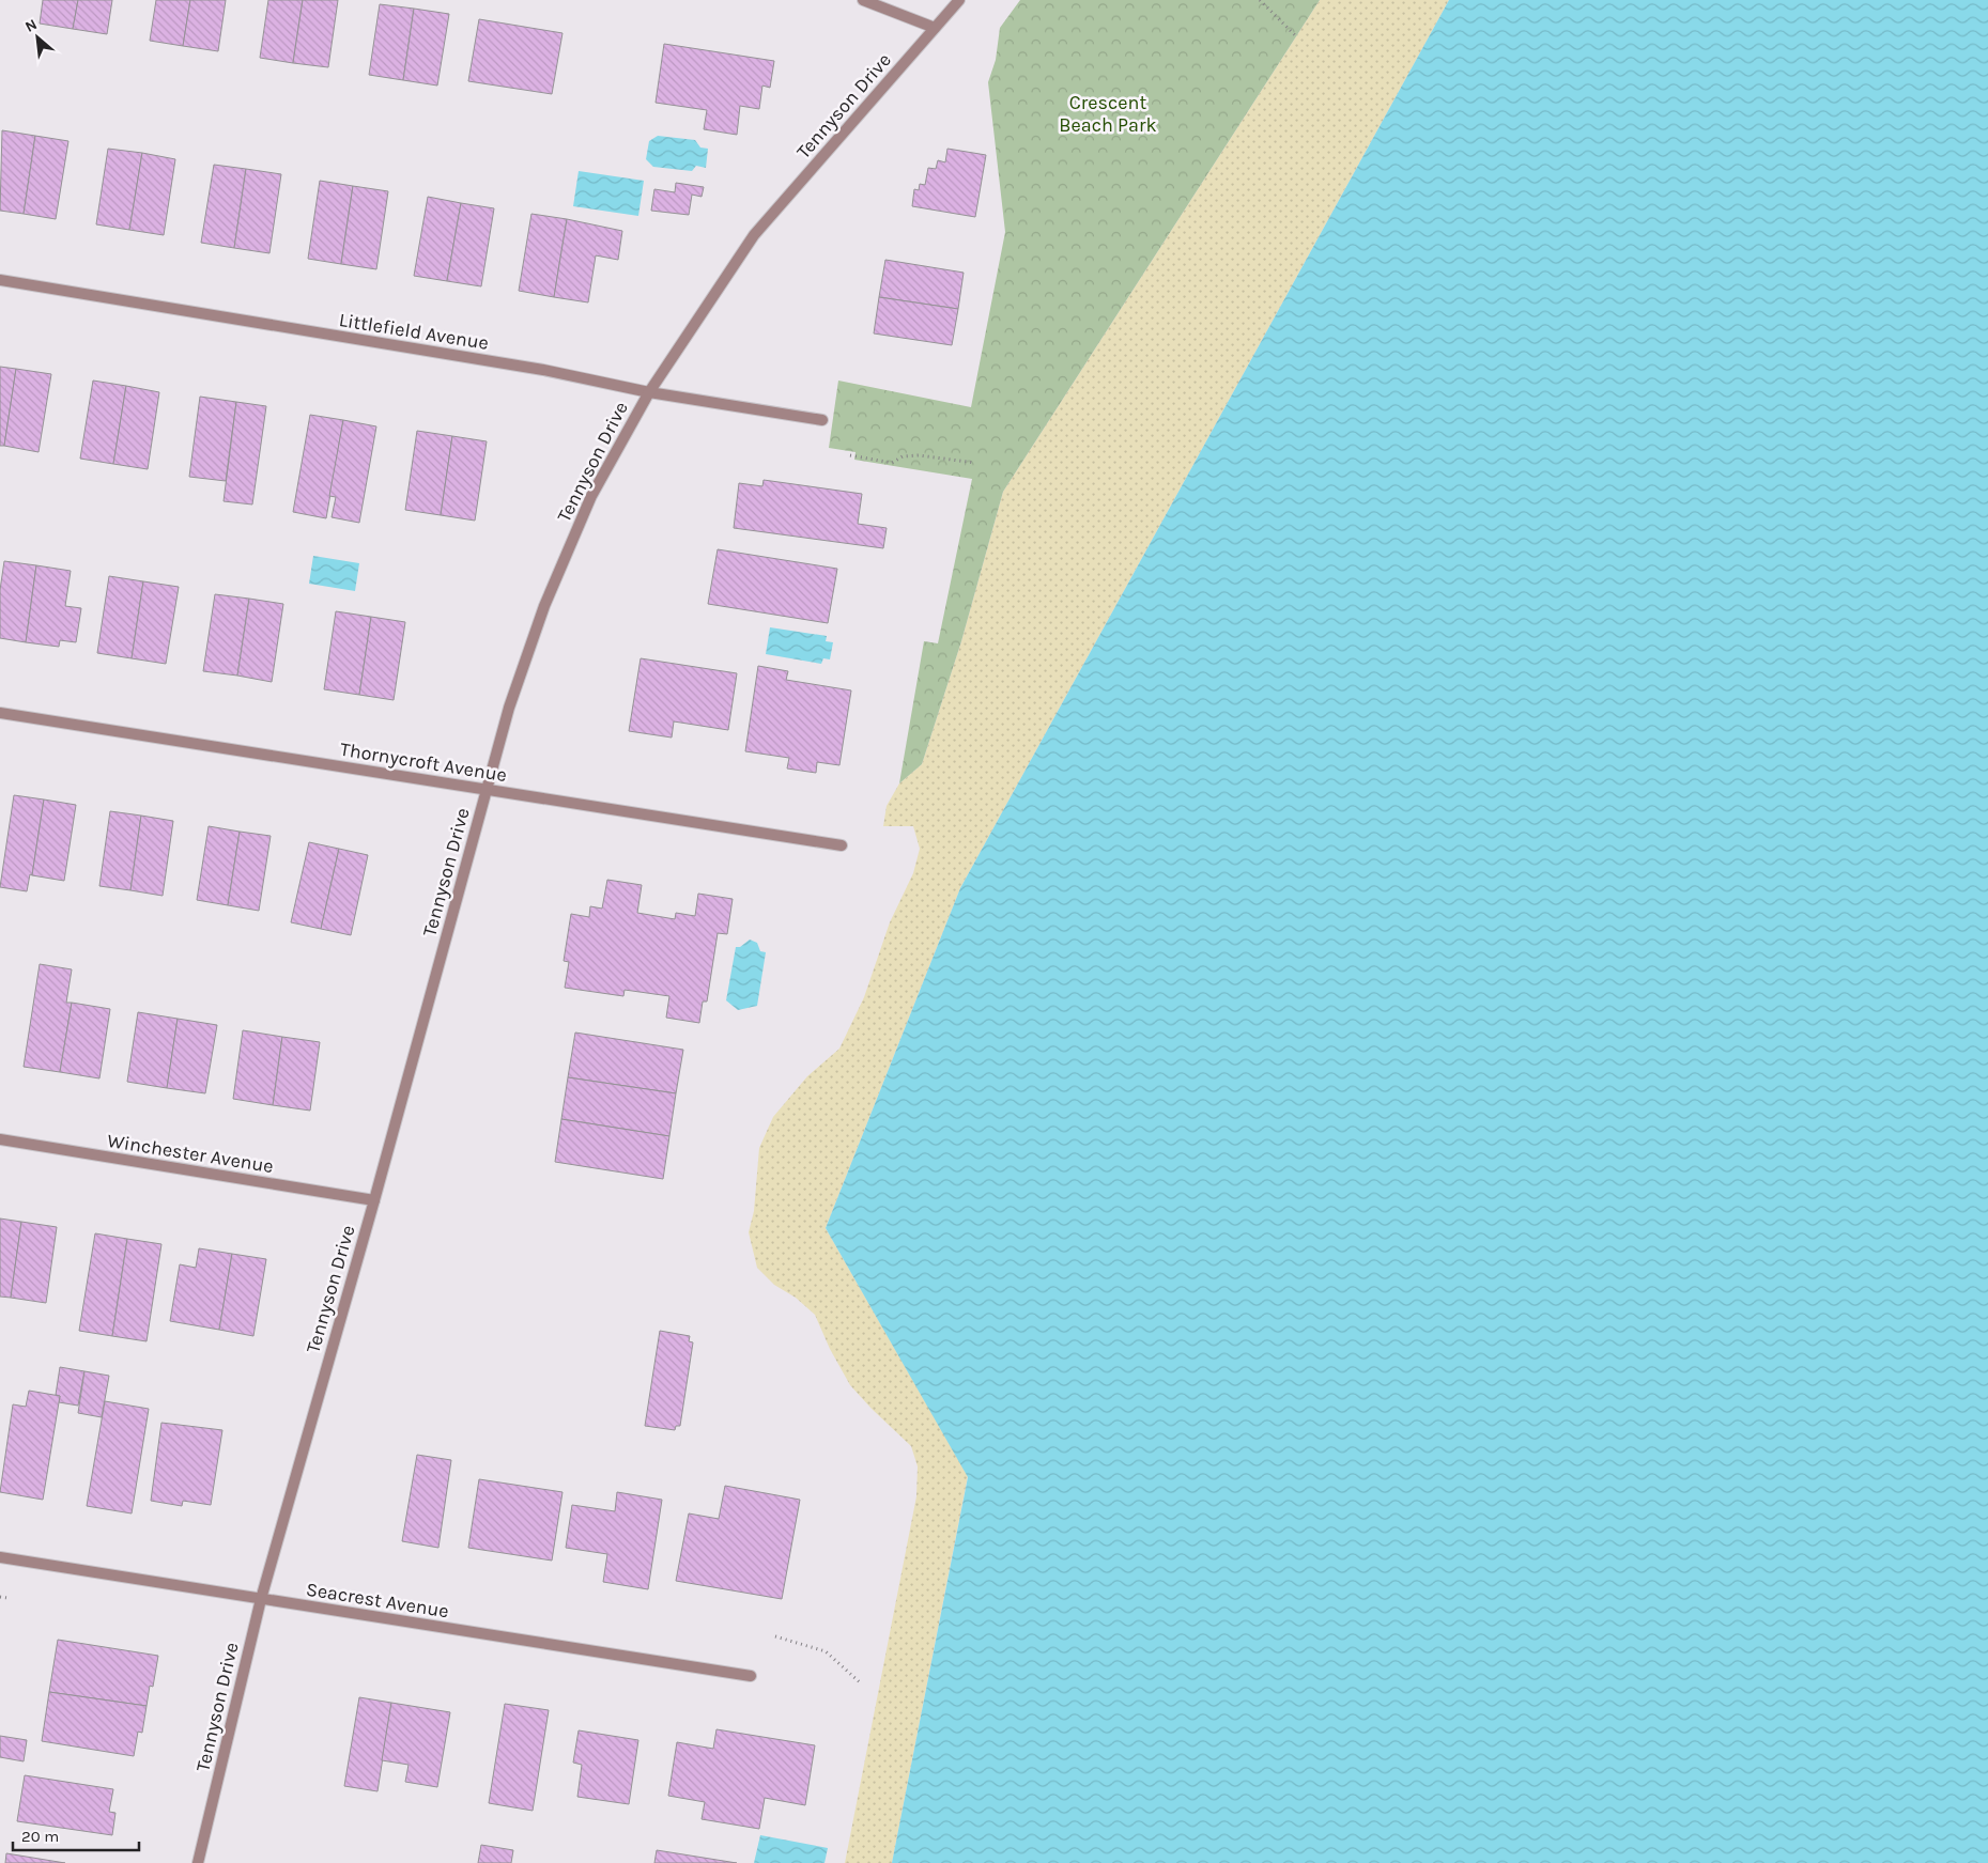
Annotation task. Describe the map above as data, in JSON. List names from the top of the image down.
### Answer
{
  "streets": {
    "street": [
      "Tennyson Drive",
      "Littlefield Avenue",
      "Thornycroft Avenue",
      "Winchester Avenue",
      "Seacrest Avenue"
    ]
  },
  "crossings": [
    ["Tennyson Drive", "Littlefield Avenue"],
    ["Tennyson Drive", "Thornycroft Avenue"],
    ["Tennyson Drive", "Winchester Avenue"],
    ["Tennyson Drive", "Seacrest Avenue"]
  ],
  "parks": ["Crescent Beach Park"],
  "scale_bar": "20 m",
  "north": "top left"
}
